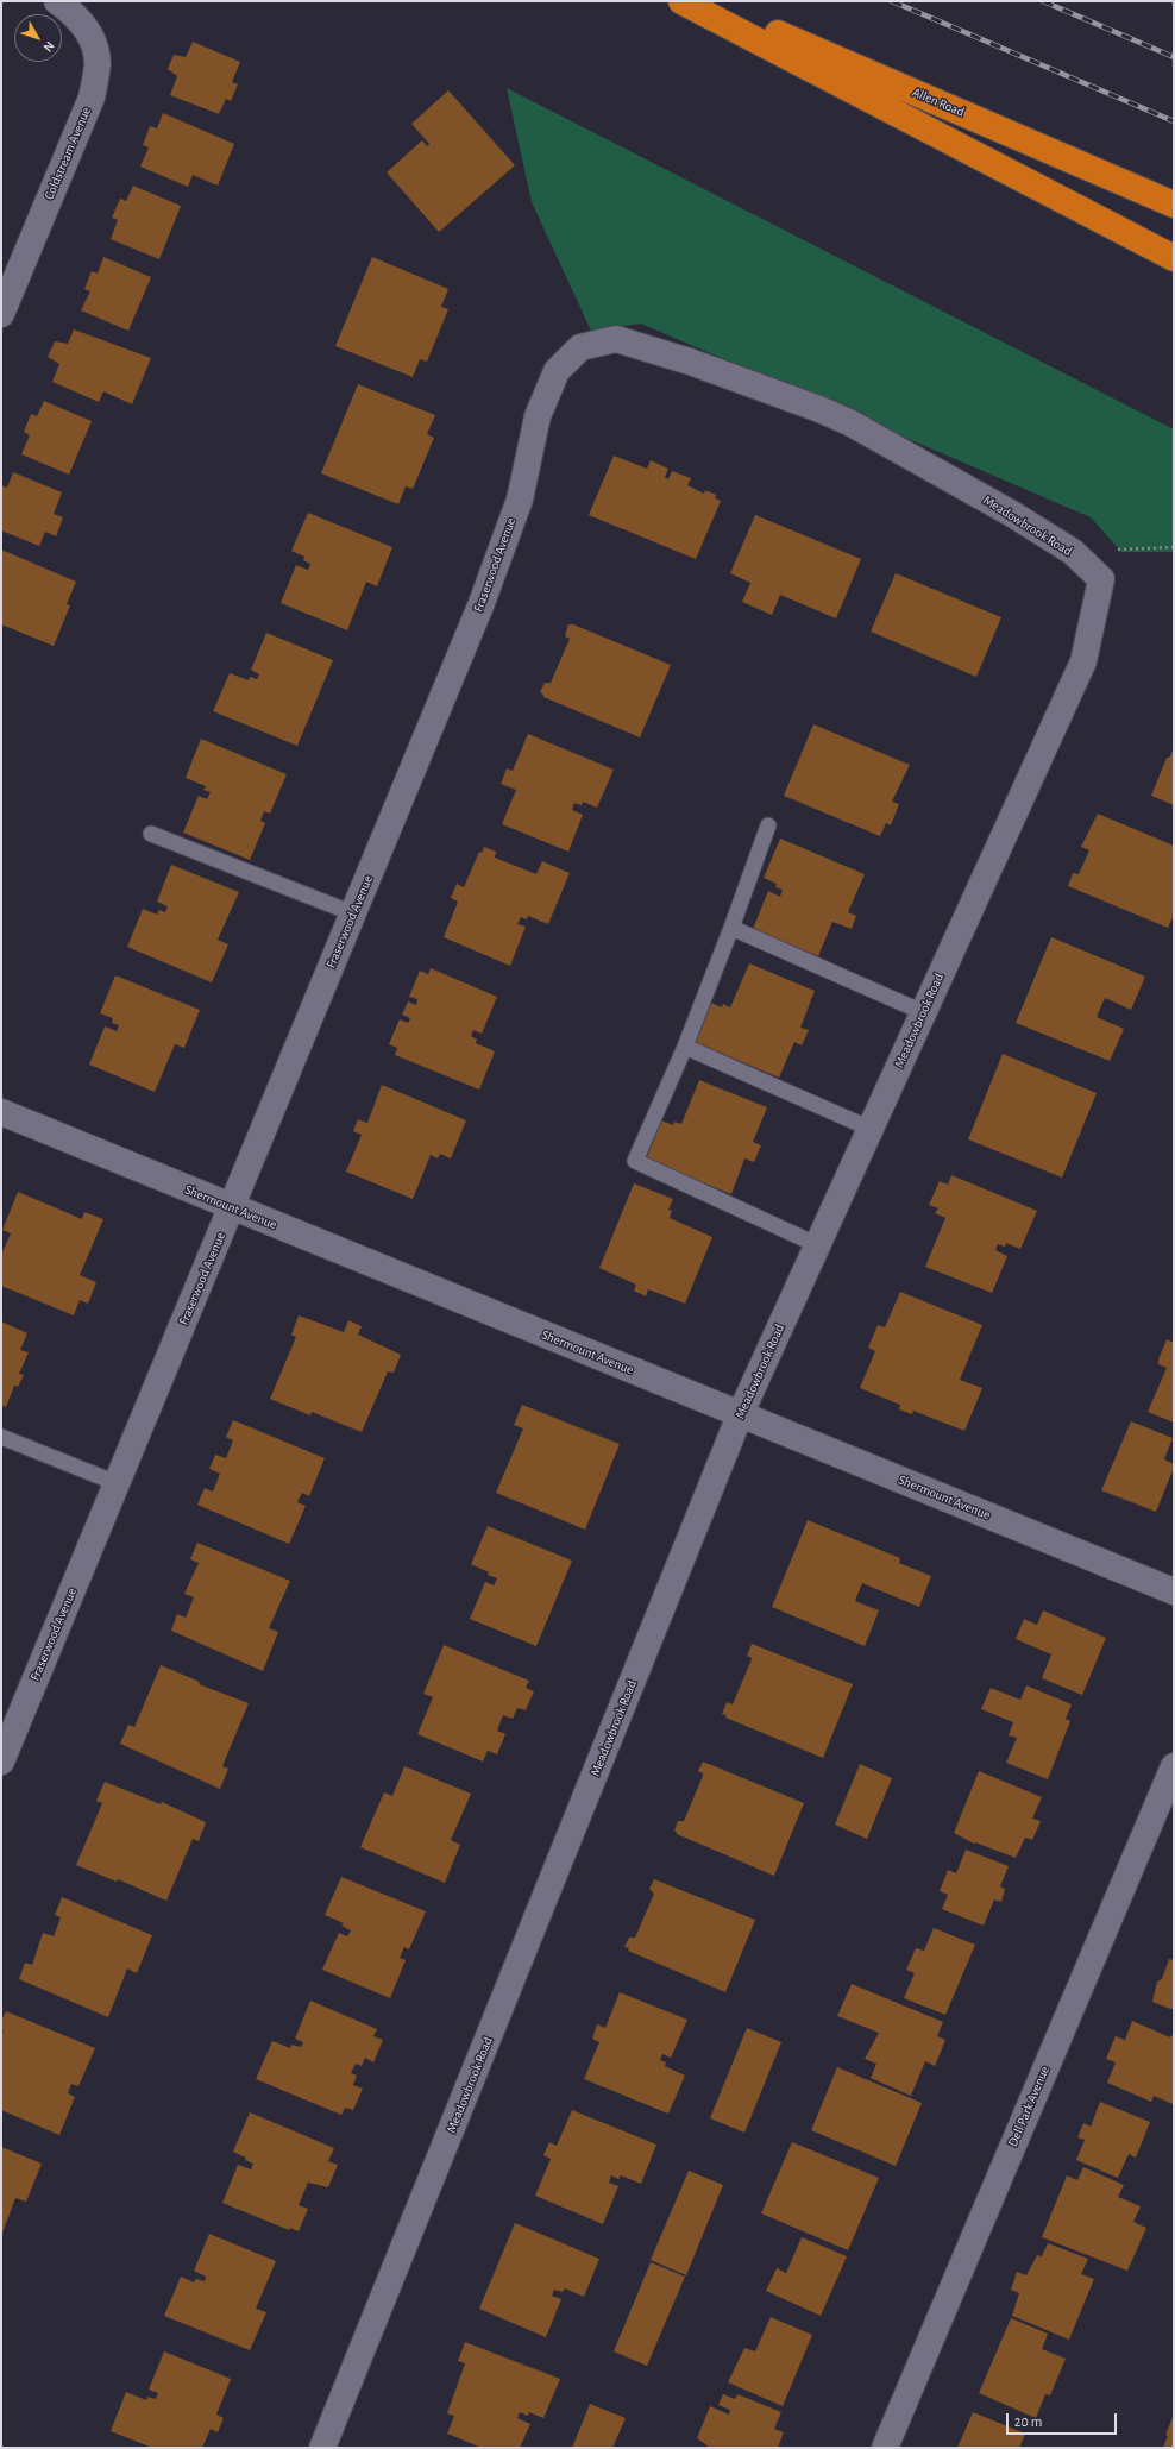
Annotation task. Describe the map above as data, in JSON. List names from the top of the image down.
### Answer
{
  "streets": {
    "highway": ["Allen Road"],
    "street": [
      "Coldstream Avenue",
      "Meadowbrook Road",
      "Fraserwood Avenue",
      "Shermount Avenue",
      "Dell Park Avenue"
    ]
  },
  "crossings": [
    ["Meadowbrook Road", "Fraserwood Avenue"],
    ["Meadowbrook Road", "Shermount Avenue"],
    ["Fraserwood Avenue", "Shermount Avenue"]
  ],
  "scale_bar": "20 m",
  "north": "bottom right"
}
